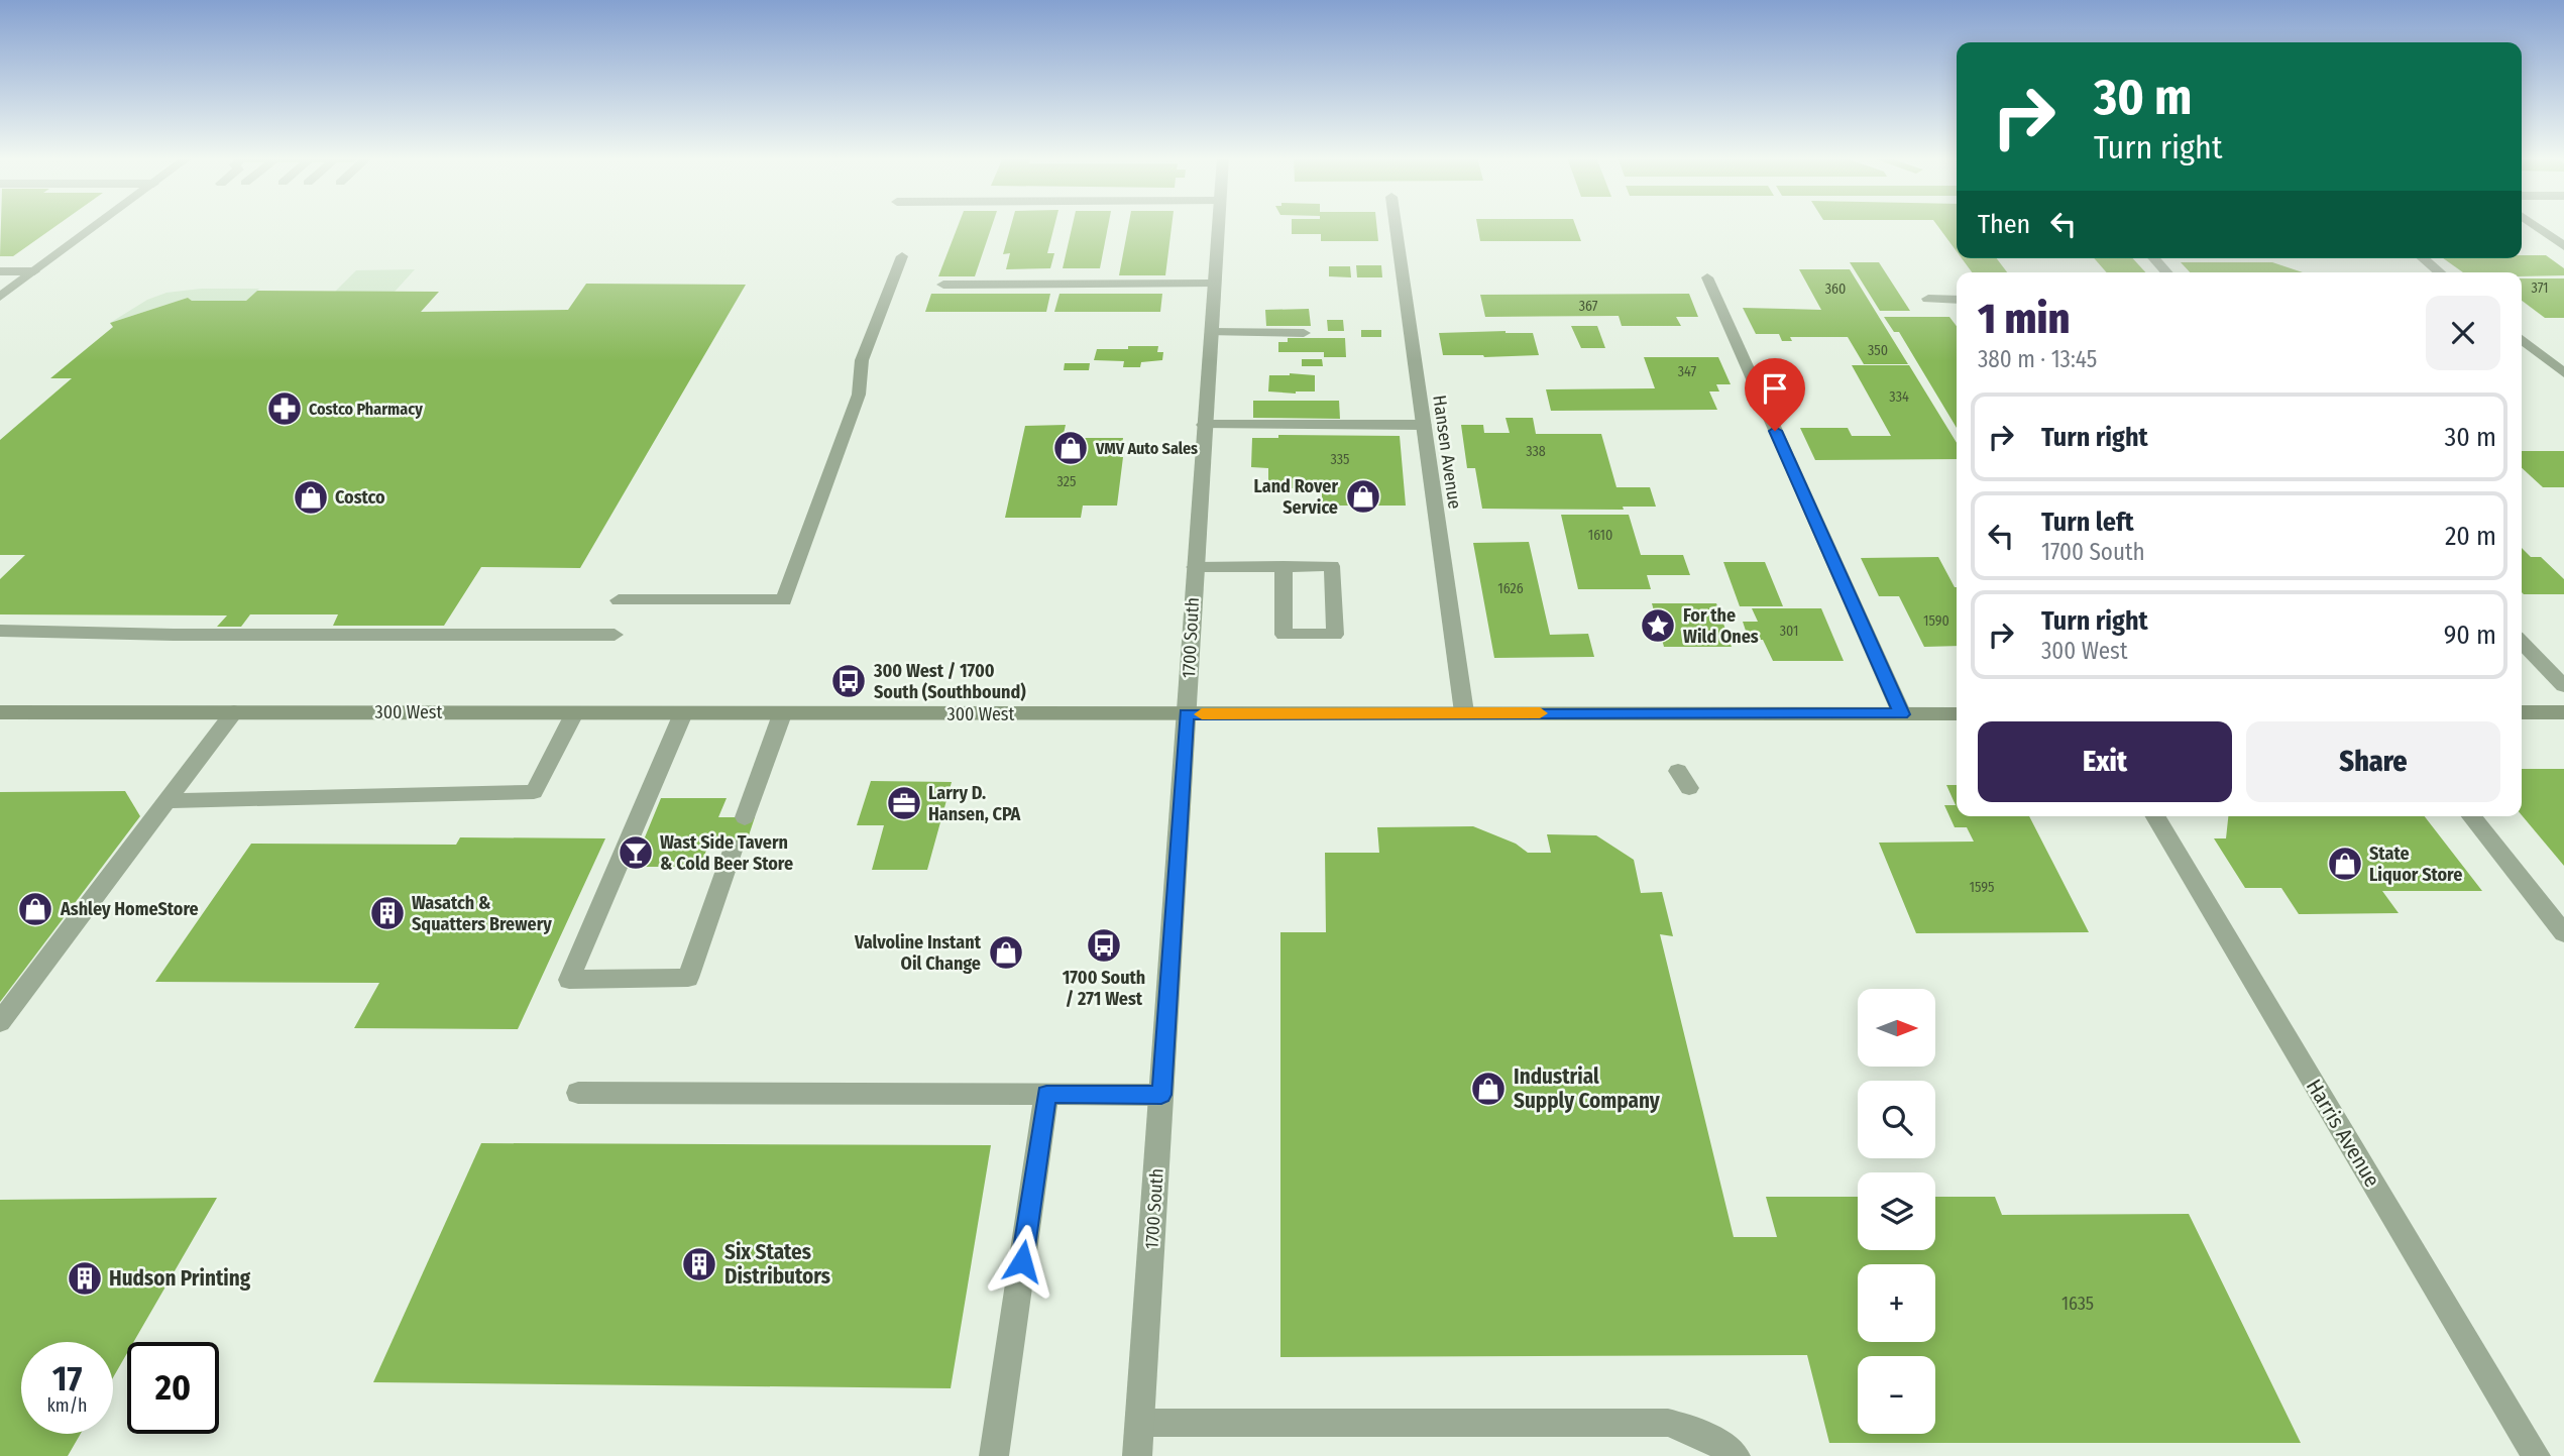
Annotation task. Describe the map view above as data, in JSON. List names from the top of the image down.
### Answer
{
  "streets": {
    "main road": ["300 West"],
    "street": ["Hansen Avenue", "1700 South", "Harris Avenue"]
  },
  "crossings": [
    ["Hansen Avenue", "300 West"],
    ["1700 South", "300 West"]
  ],
  "places": {
    "pharmacy": ["Costco Pharmacy"],
    "shop": [
      "VMV Auto Sales",
      "Land Rover Service",
      "Costco",
      "State Liquor Store",
      "Ashley HomeStore",
      "Valvoline Instant Oil Change",
      "Industrial Supply Company"
    ],
    "place": ["For the Wild Ones"],
    "bus stop": ["300 West / 1700 South (Southbound)", "1700 South / 271 West"],
    "office": ["Larry D. Hansen, CPA"],
    "bar": ["Wast Side Tavern & Cold Beer Store"],
    "building": ["Wasatch & Squatters Brewery", "Six States Distributors", "Hudson Printing"]
  },
  "house_numbers": [
    "371",
    "360",
    "367",
    "350",
    "347",
    "334",
    "338",
    "335",
    "325",
    "1610",
    "1626",
    "1590",
    "301",
    "1595",
    "1635"
  ],
  "north": "right",
  "page": {
    "turn": ["30 m", "Turn right"],
    "then": "Then",
    "heading": ["1 min", "380 m · 13:45"],
    "list": [
      {
        "name": "Turn right",
        "value": "30 m"
      },
      {
        "name": "Turn left",
        "note": "1700 South",
        "value": "20 m"
      },
      {
        "name": "Turn right",
        "note": "300 West",
        "value": "90 m"
      }
    ],
    "buttons": ["Exit", "Share"],
    "map_buttons": ["+", "−"],
    "speed": "17 km/h",
    "limit": "20"
  }
}
